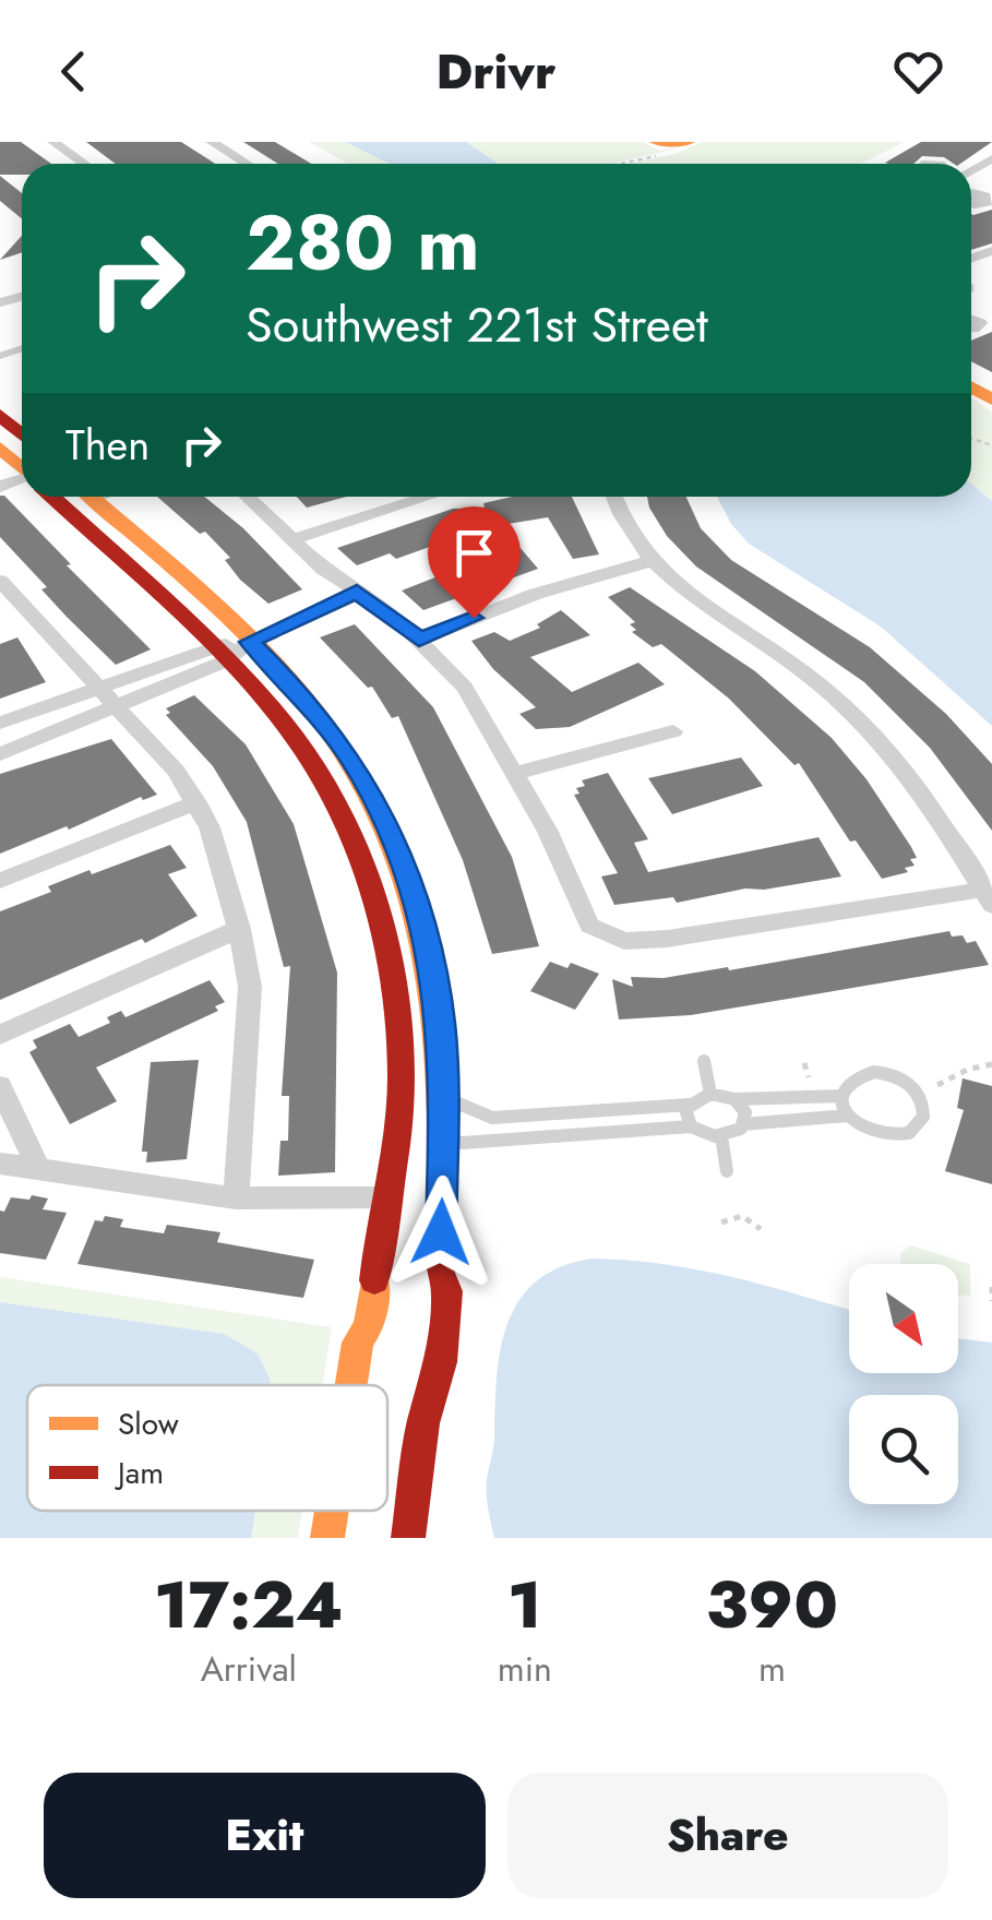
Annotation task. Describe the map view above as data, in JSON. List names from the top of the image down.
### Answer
{
  "legend": ["Slow", "Jam"],
  "north": "bottom right",
  "page": {
    "header": "Drivr",
    "turn": ["280 m", "Southwest 221st Street"],
    "then": "Then",
    "eta": [
      "17:24",
      "Arrival",
      "1",
      "min",
      "390",
      "m"
    ],
    "buttons": ["Exit", "Share"]
  }
}
